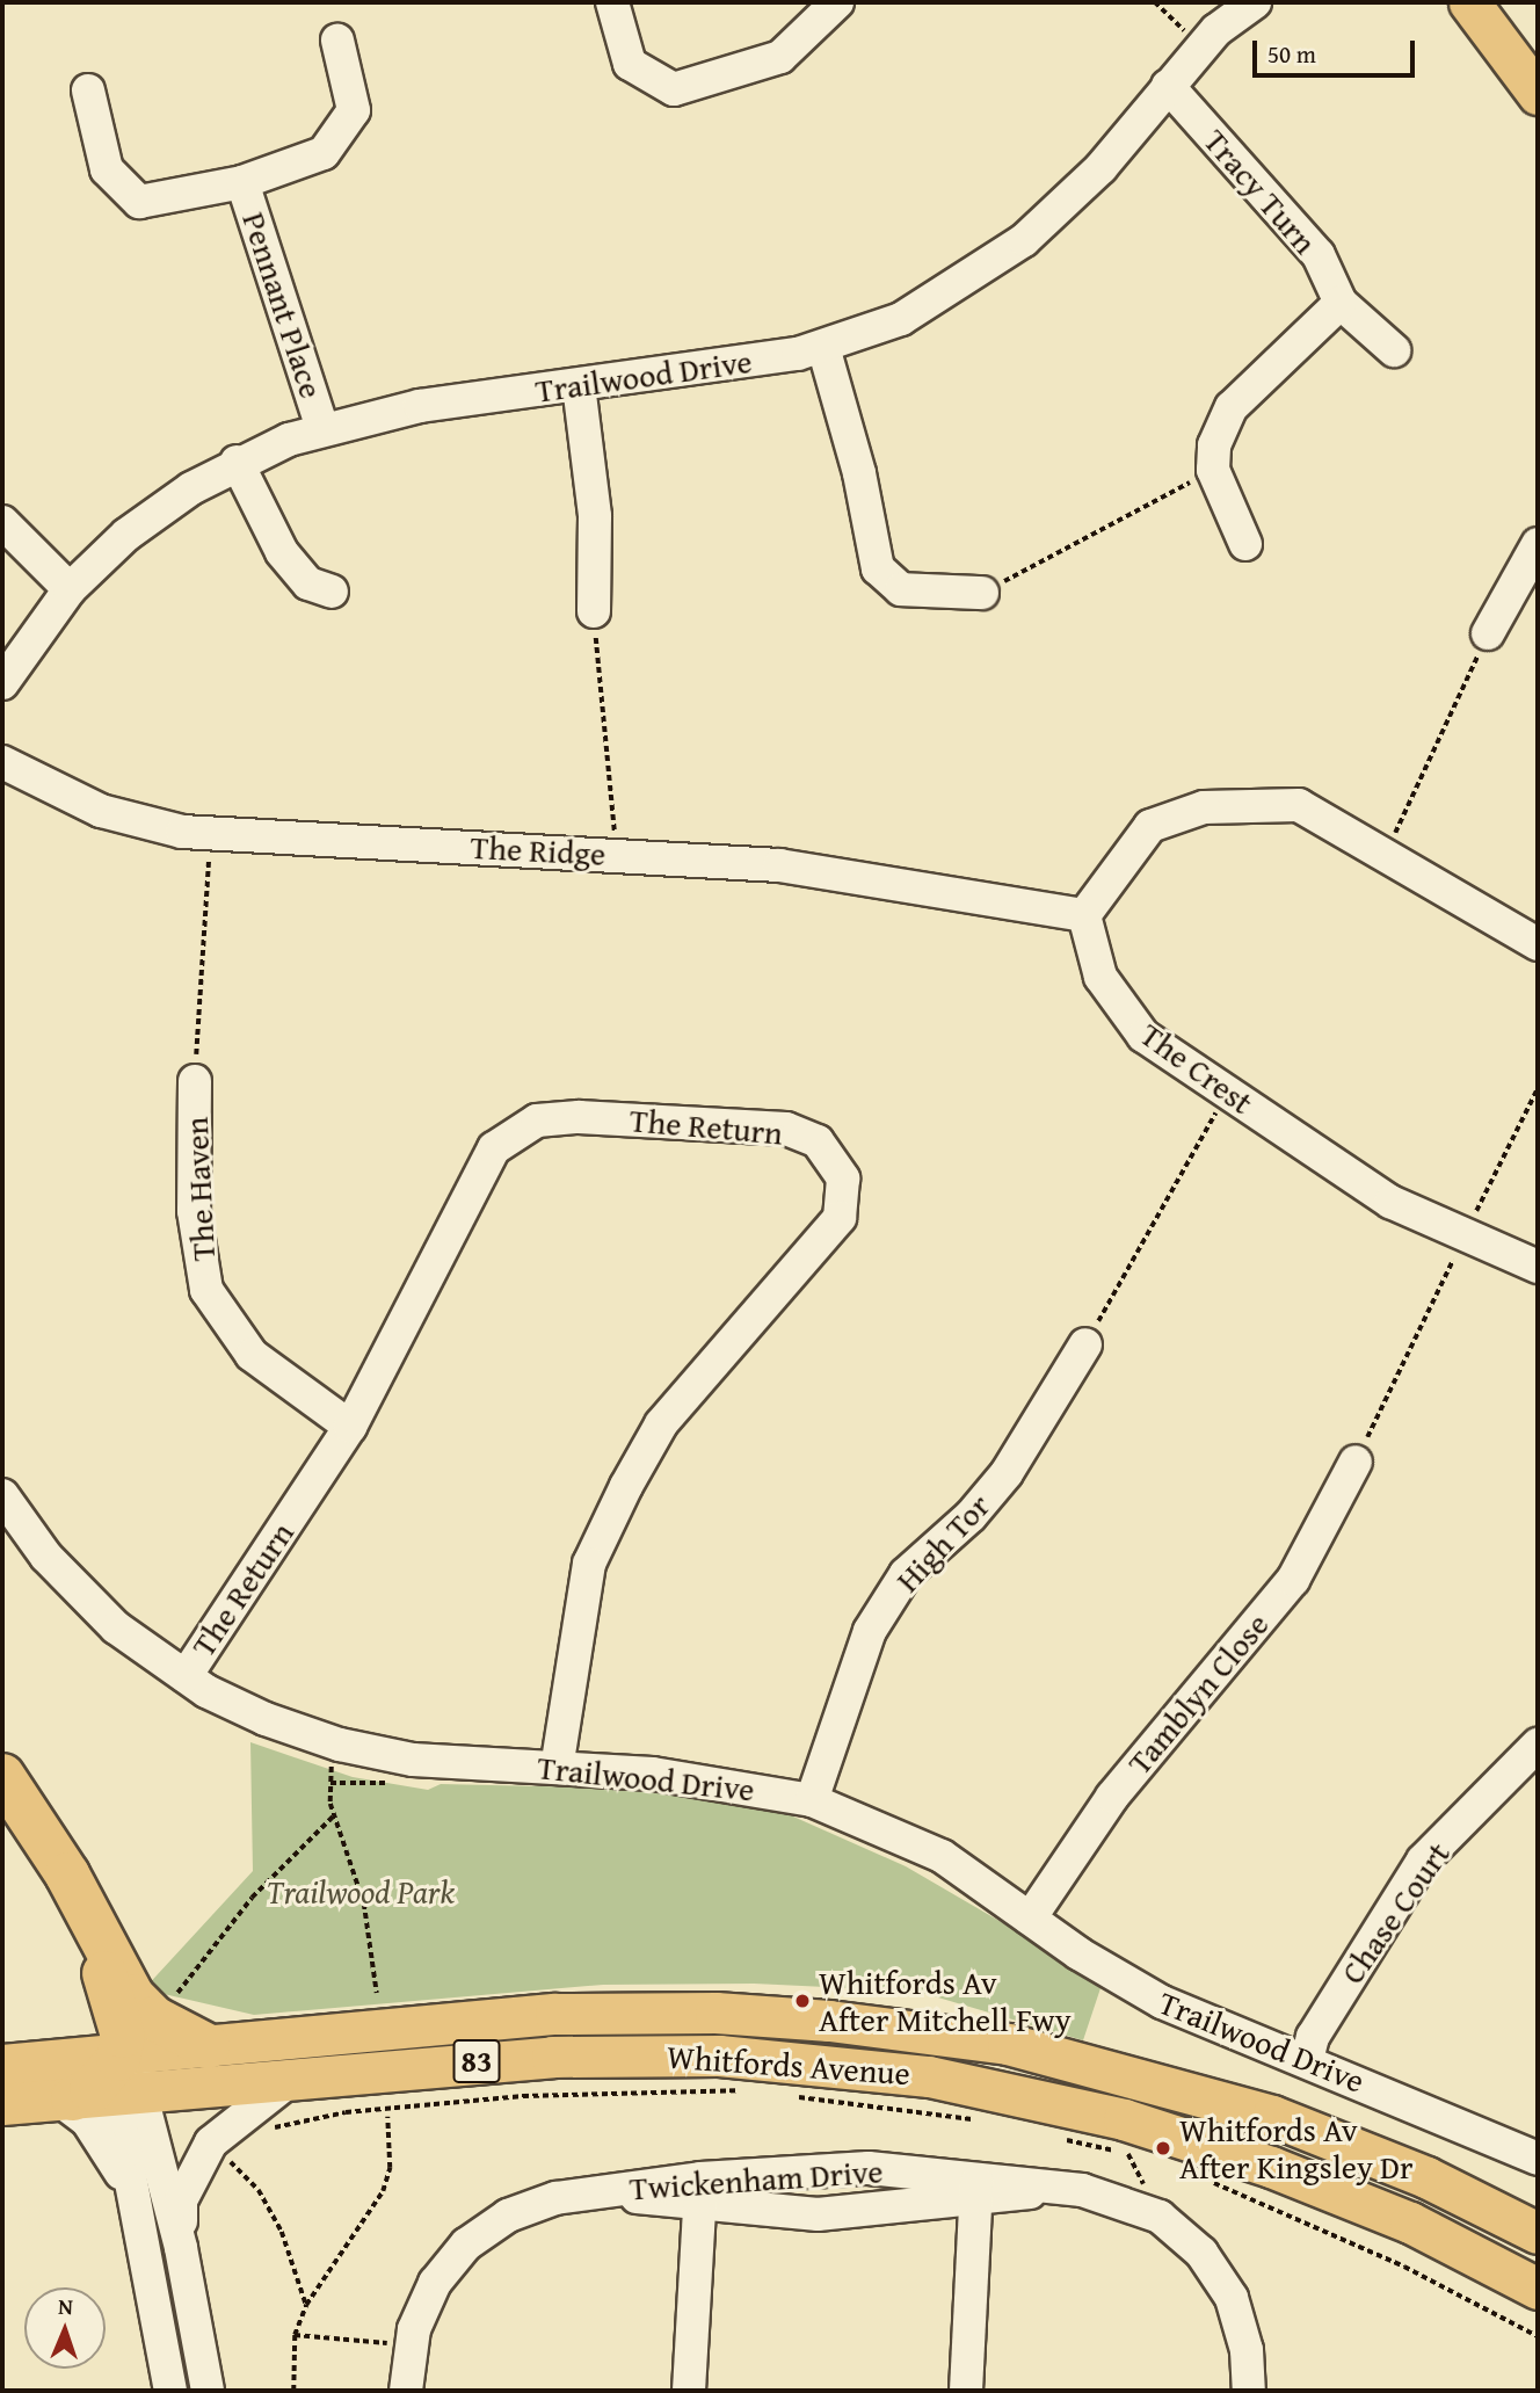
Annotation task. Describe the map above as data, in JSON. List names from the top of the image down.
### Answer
{
  "streets": {
    "main road": ["83", "Whitfords Avenue"],
    "street": [
      "Tracy Turn",
      "Pennant Place",
      "Trailwood Drive",
      "The Ridge",
      "The Crest",
      "The Return",
      "The Haven",
      "High Tor",
      "Tamblyn Close",
      "Chase Court",
      "Twickenham Drive"
    ]
  },
  "crossings": [
    ["Tracy Turn", "Trailwood Drive"],
    ["Pennant Place", "Trailwood Drive"],
    ["Trailwood Drive", "The Return"],
    ["Trailwood Drive", "High Tor"],
    ["Trailwood Drive", "Tamblyn Close"],
    ["Trailwood Drive", "Chase Court"],
    ["The Ridge", "The Crest"],
    ["The Return", "The Haven"]
  ],
  "parks": ["Trailwood Park"],
  "places": ["Whitfords Av After Mitchell Fwy", "Whitfords Av After Kingsley Dr"],
  "scale_bar": "50 m",
  "north": "top"
}
